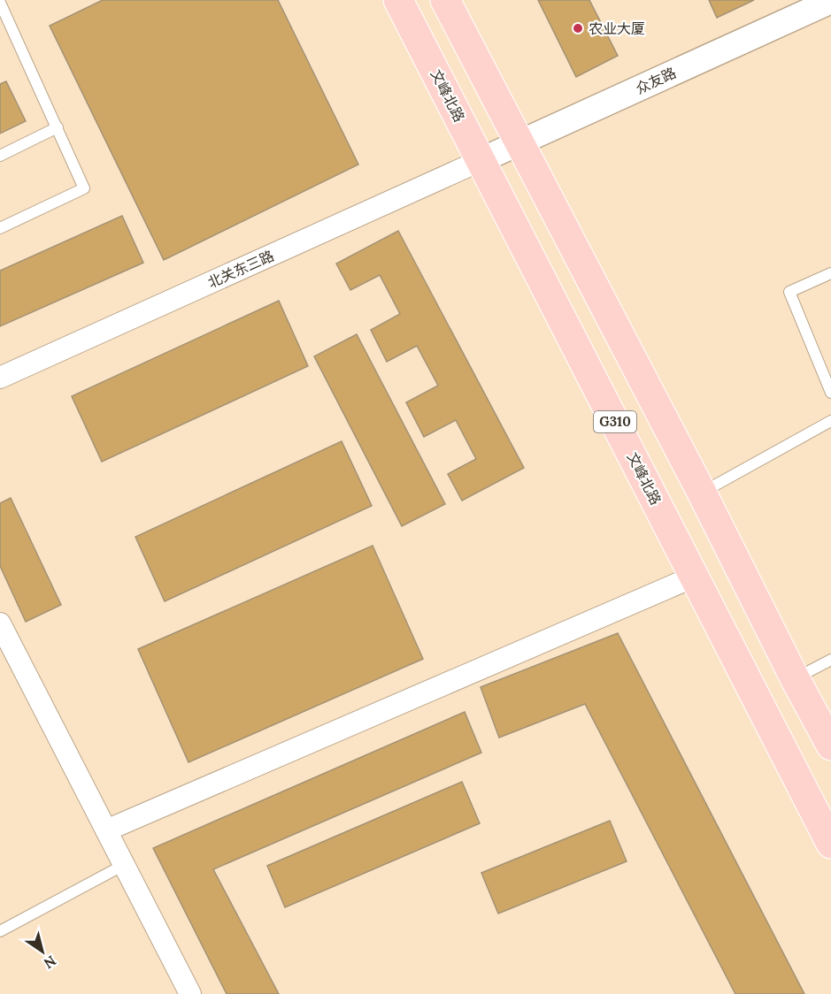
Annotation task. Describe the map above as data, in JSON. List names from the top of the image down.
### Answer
{
  "streets": {
    "highway": ["文峰北路", "G310"],
    "street": ["众友路", "北关东三路"]
  },
  "crossings": [
    ["众友路", "文峰北路"],
    ["众友路", "北关东三路"],
    ["众友路", "G310"],
    ["文峰北路", "北关东三路"]
  ],
  "places": ["农业大厦"],
  "north": "bottom right"
}
